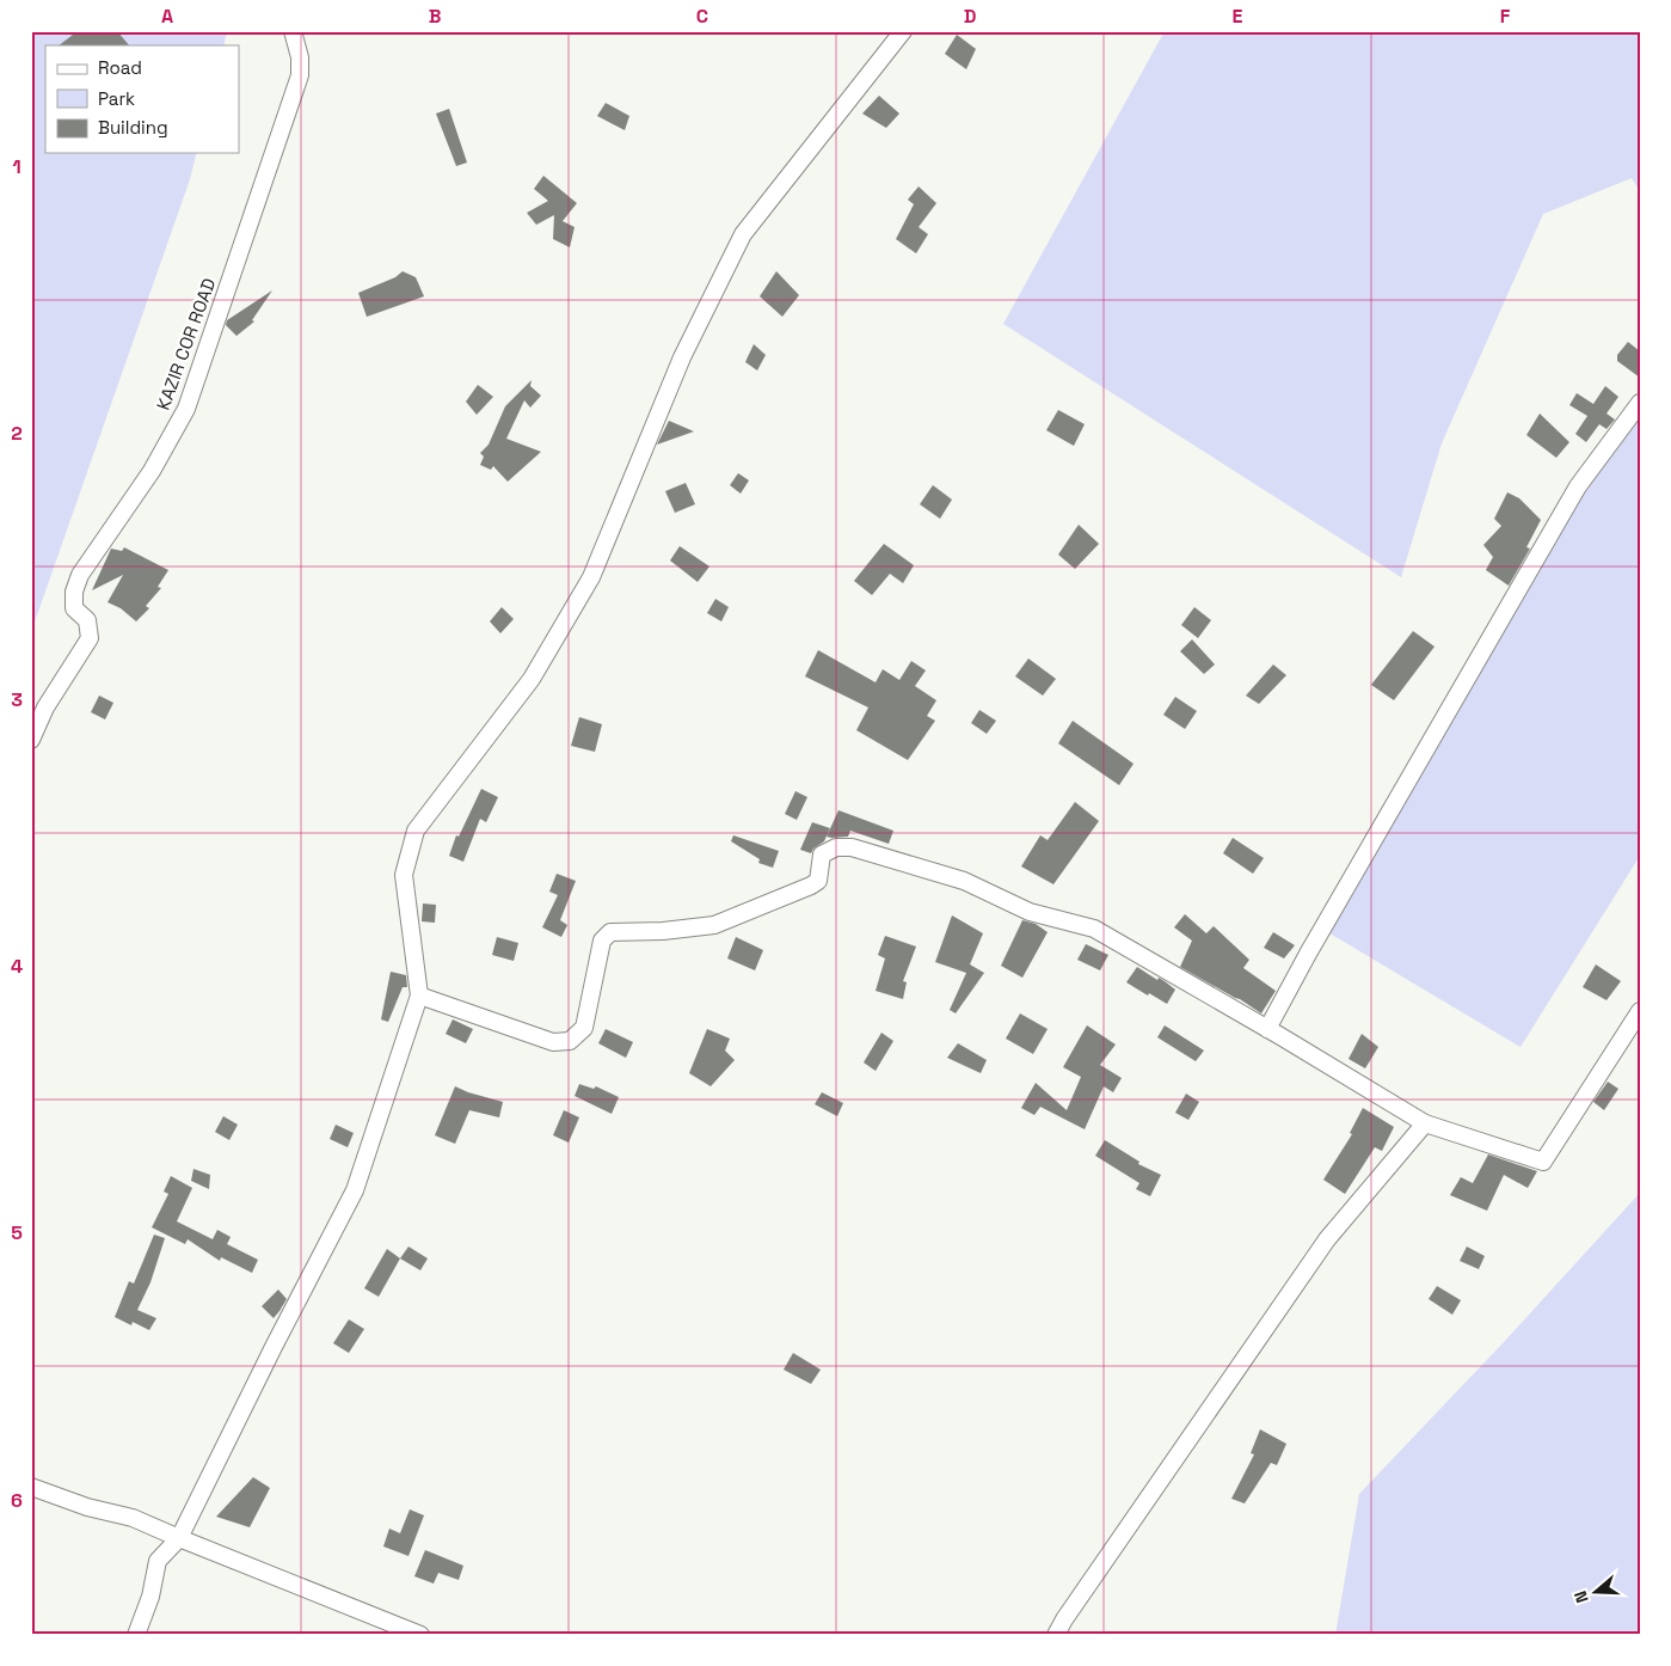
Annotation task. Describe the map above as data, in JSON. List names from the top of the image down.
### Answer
{
  "streets": {
    "street": ["KAZIR COR ROAD"]
  },
  "legend": ["Road", "Park", "Building"],
  "north": "left",
  "grid": {
    "columns": [
      "A",
      "B",
      "C",
      "D",
      "E",
      "F"
    ],
    "rows": [
      "1",
      "2",
      "3",
      "4",
      "5",
      "6"
    ]
  }
}
